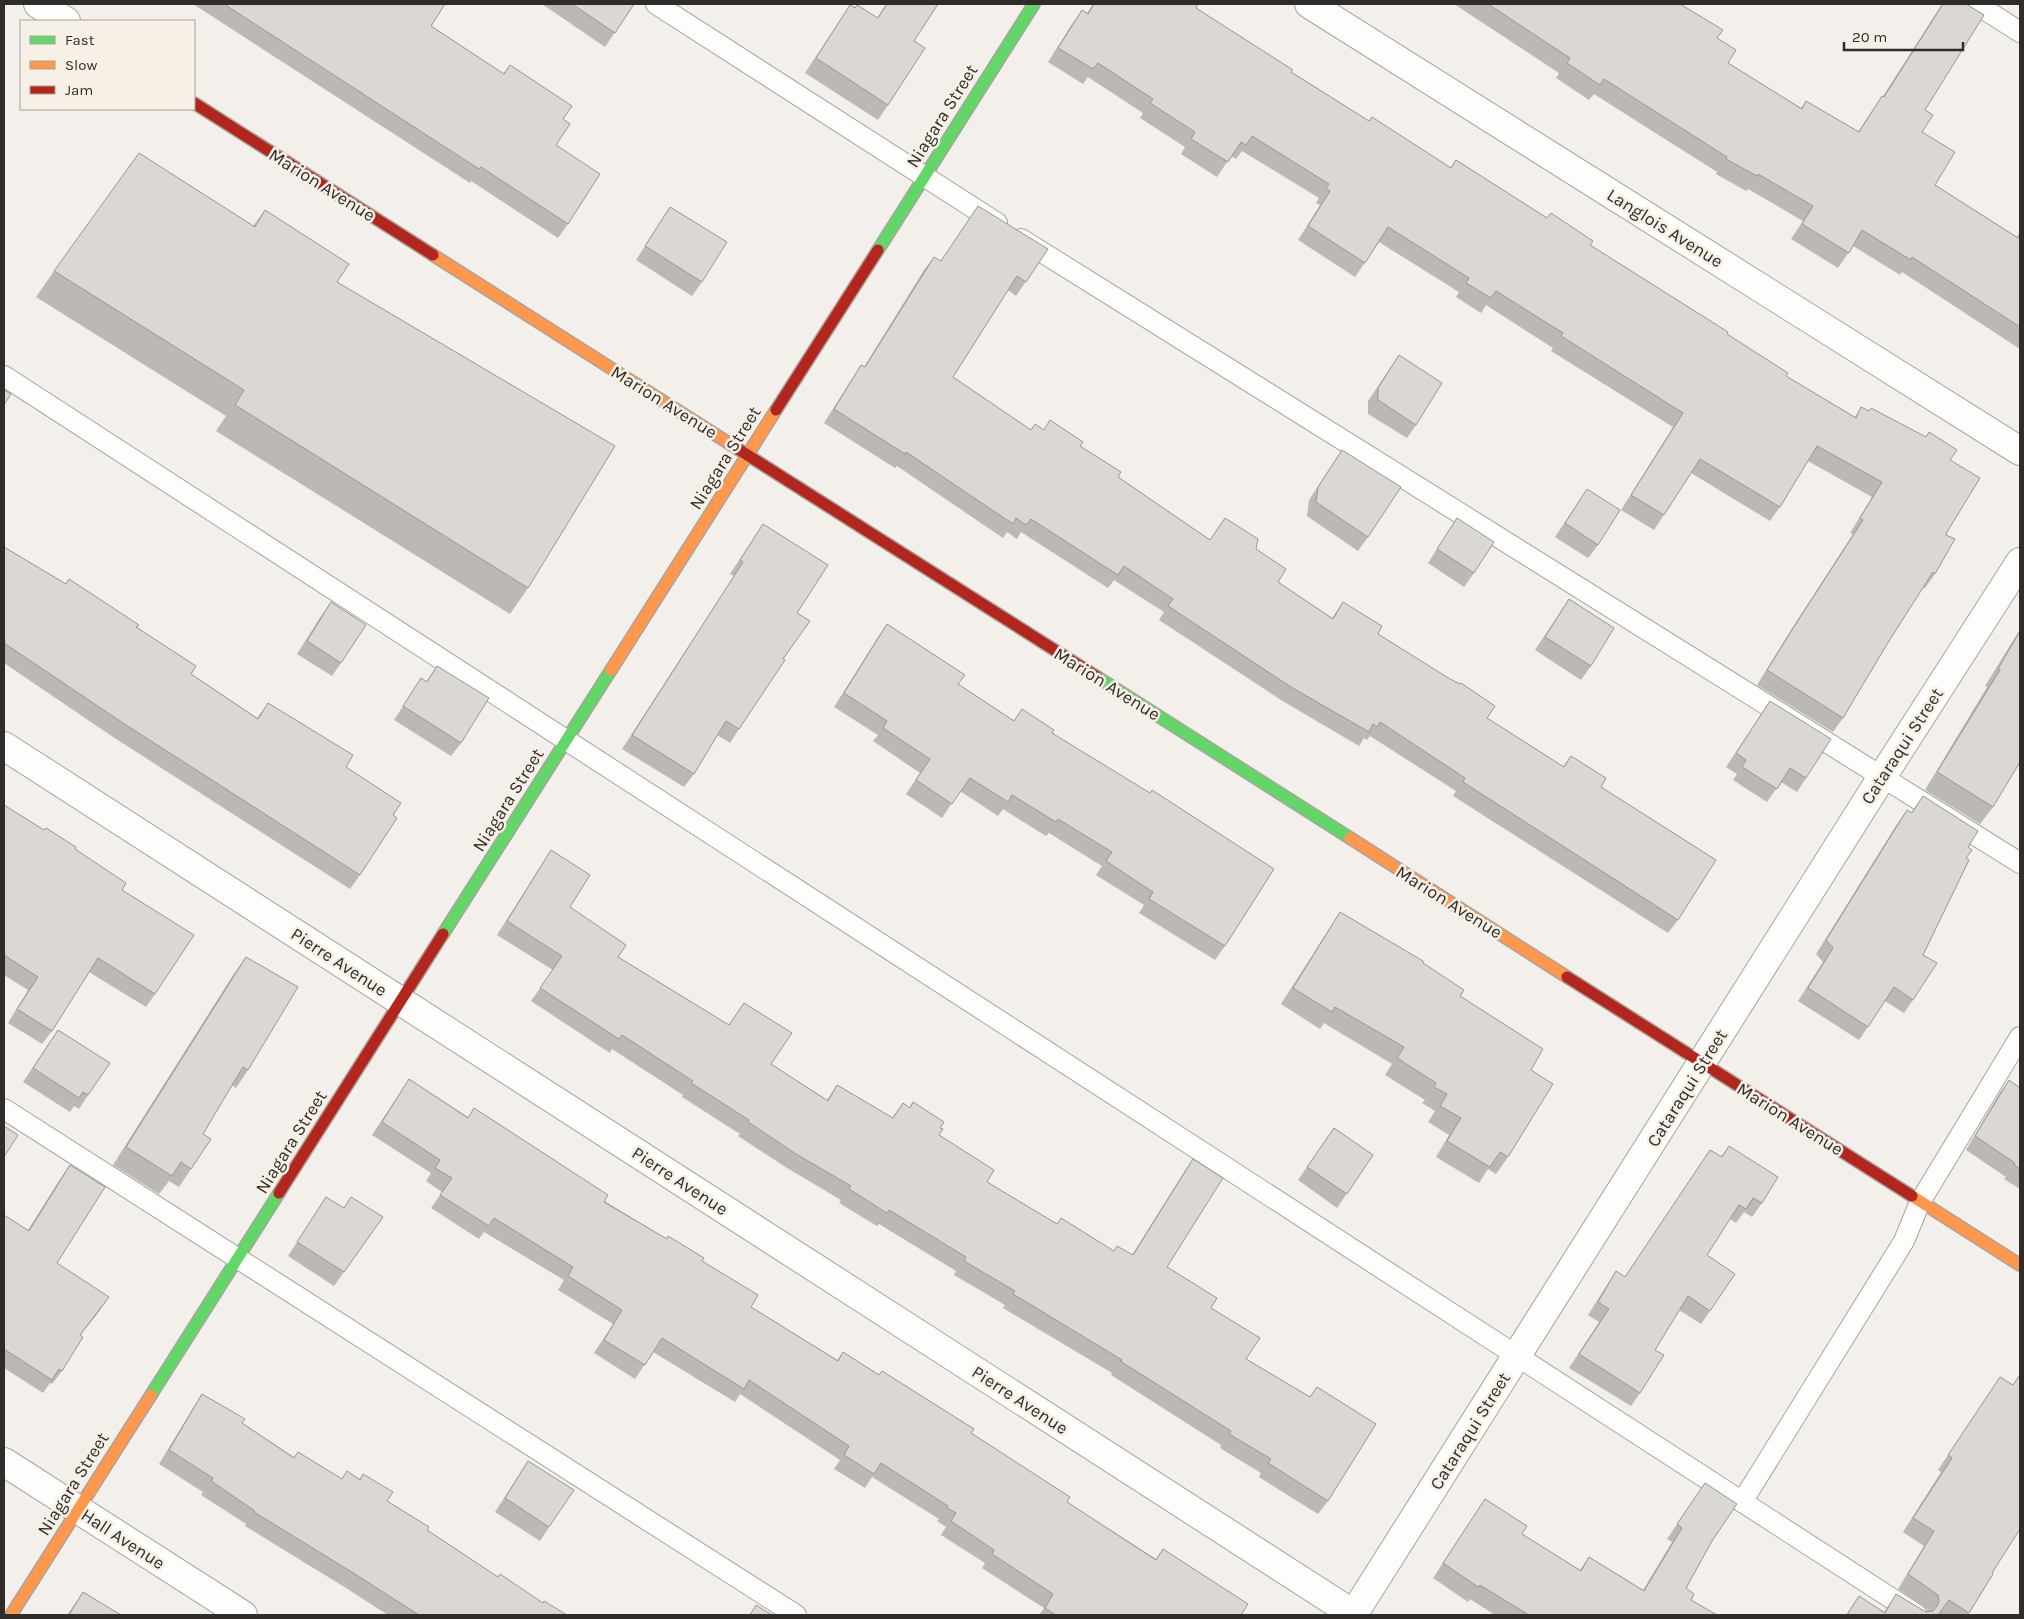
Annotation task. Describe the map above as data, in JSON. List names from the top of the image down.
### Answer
{
  "streets": {
    "street": [
      "Niagara Street",
      "Marion Avenue",
      "Langlois Avenue",
      "Cataraqui Street",
      "Pierre Avenue",
      "Hall Avenue"
    ]
  },
  "crossings": [
    ["Niagara Street", "Marion Avenue"],
    ["Niagara Street", "Pierre Avenue"],
    ["Niagara Street", "Hall Avenue"],
    ["Marion Avenue", "Cataraqui Street"],
    ["Cataraqui Street", "Pierre Avenue"]
  ],
  "legend": ["Fast", "Slow", "Jam"],
  "scale_bar": "20 m"
}
